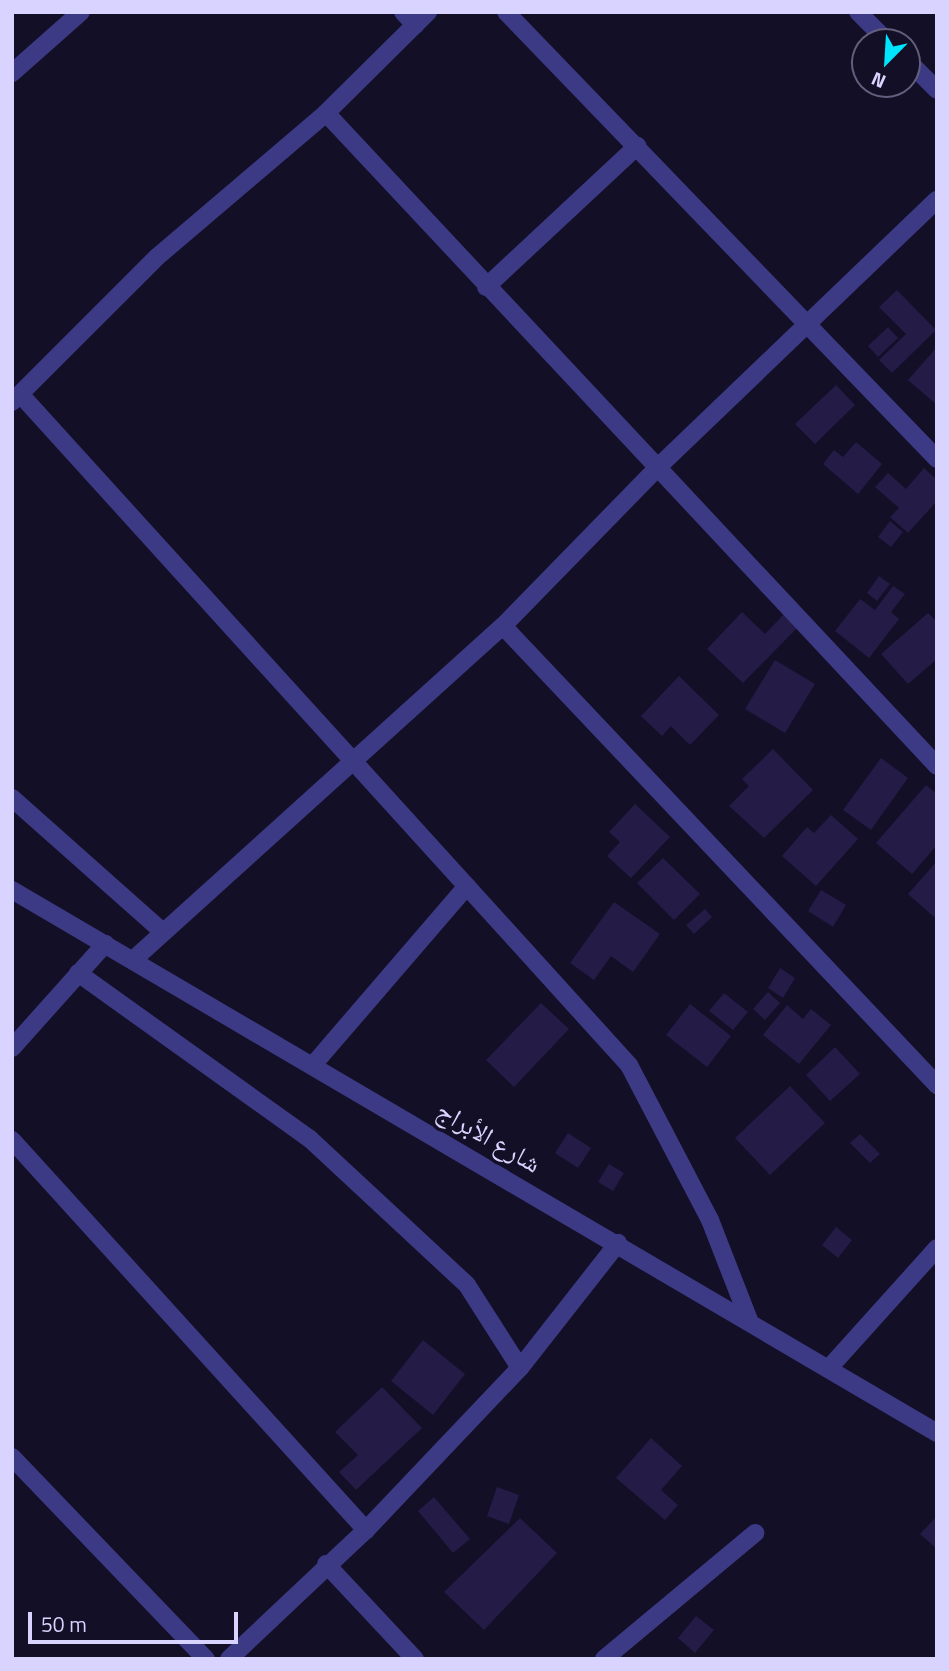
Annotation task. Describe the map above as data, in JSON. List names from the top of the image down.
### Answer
{
  "streets": {
    "street": ["شارع الأبراج"]
  },
  "scale_bar": "50 m",
  "north": "bottom left"
}
